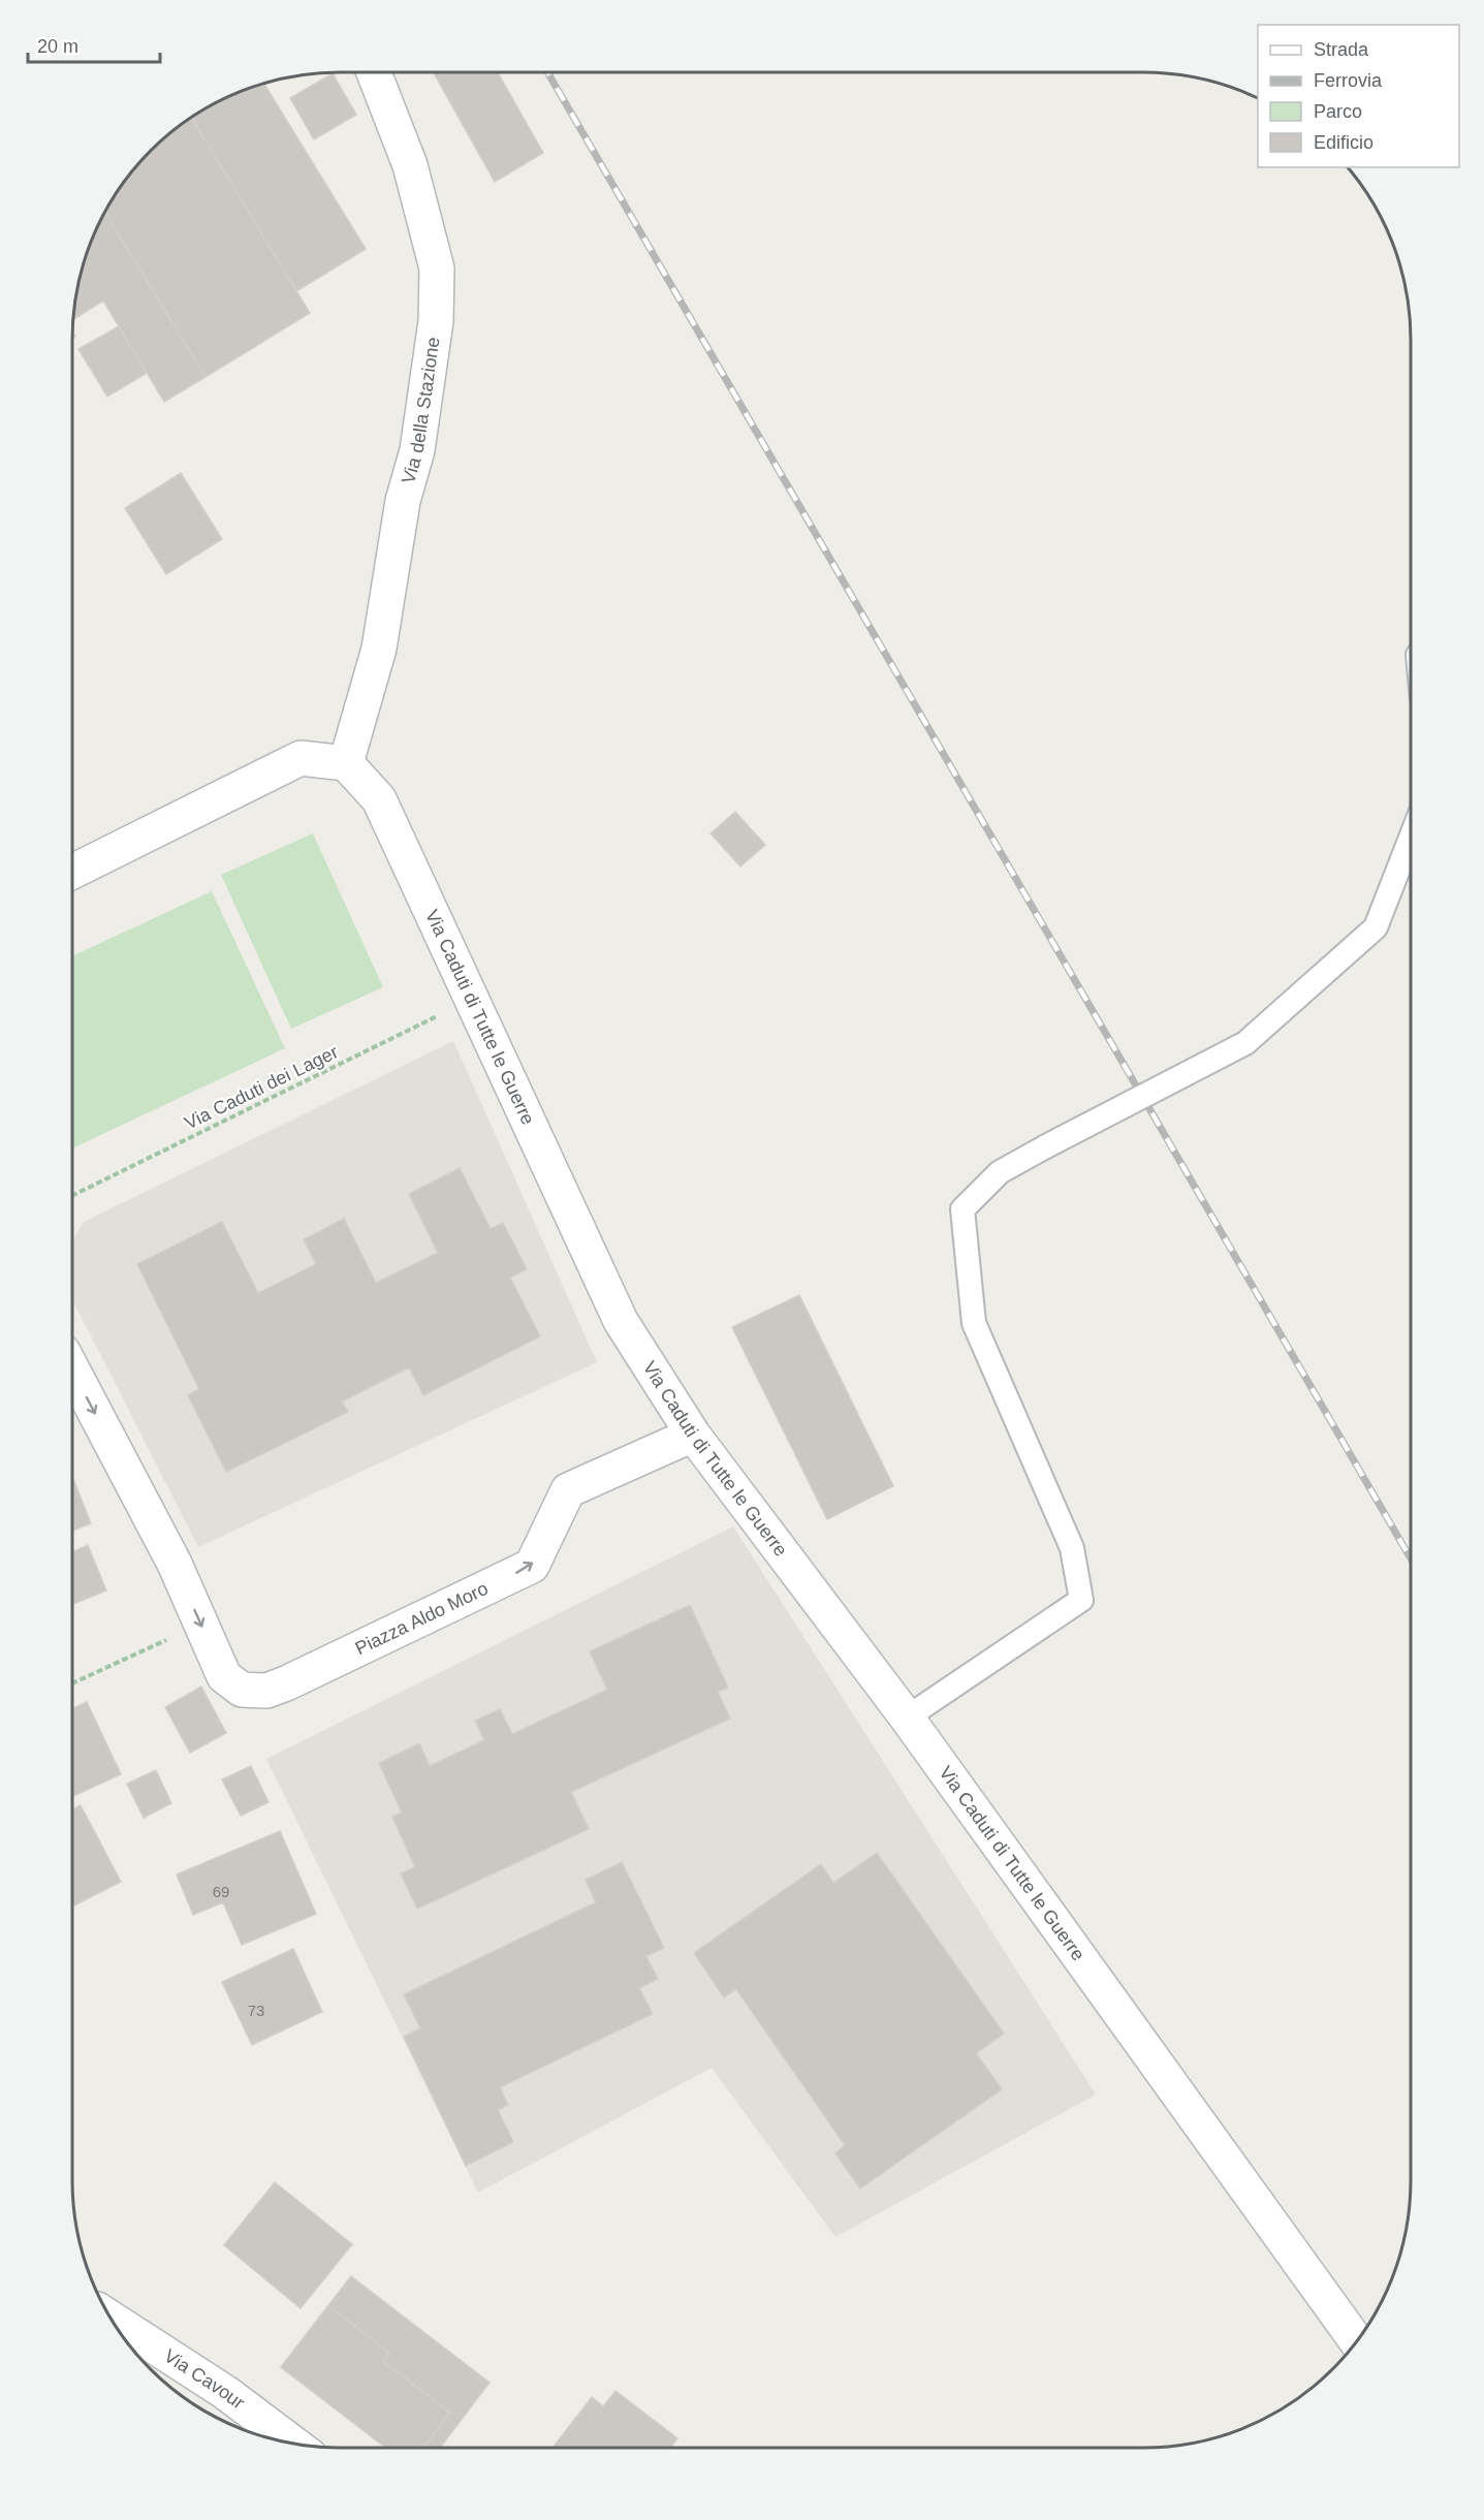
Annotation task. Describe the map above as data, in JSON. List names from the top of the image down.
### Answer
{
  "streets": {
    "street": [
      "Via della Stazione",
      "Via Caduti di Tutte le Guerre",
      "Piazza Aldo Moro",
      "Via Cavour"
    ],
    "path": ["Via Caduti dei Lager"]
  },
  "crossings": [
    ["Via della Stazione", "Via Caduti di Tutte le Guerre"],
    ["Via Caduti di Tutte le Guerre", "Via Caduti dei Lager"],
    ["Via Caduti di Tutte le Guerre", "Piazza Aldo Moro"]
  ],
  "house_numbers": ["69", "73"],
  "legend": [
    "Strada",
    "Ferrovia",
    "Parco",
    "Edificio"
  ],
  "scale_bar": "20 m"
}
